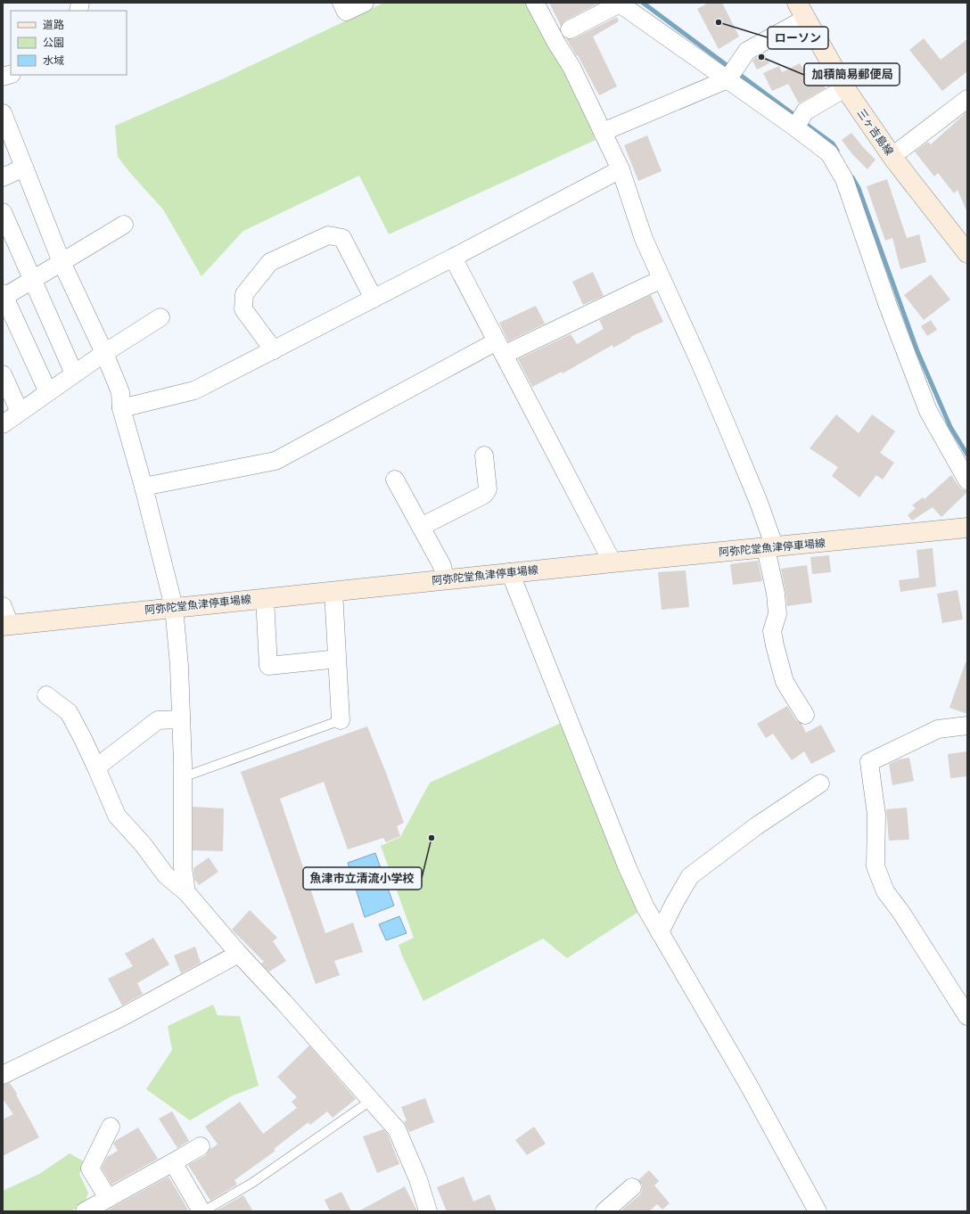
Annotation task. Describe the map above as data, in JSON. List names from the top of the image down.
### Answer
{
  "streets": {
    "main road": ["三ヶ吉島線", "阿弥陀堂魚津停車場線"]
  },
  "places": ["ローソン", "加積簡易郵便局", "魚津市立清流小学校"],
  "legend": ["道路", "公園", "水域"]
}
